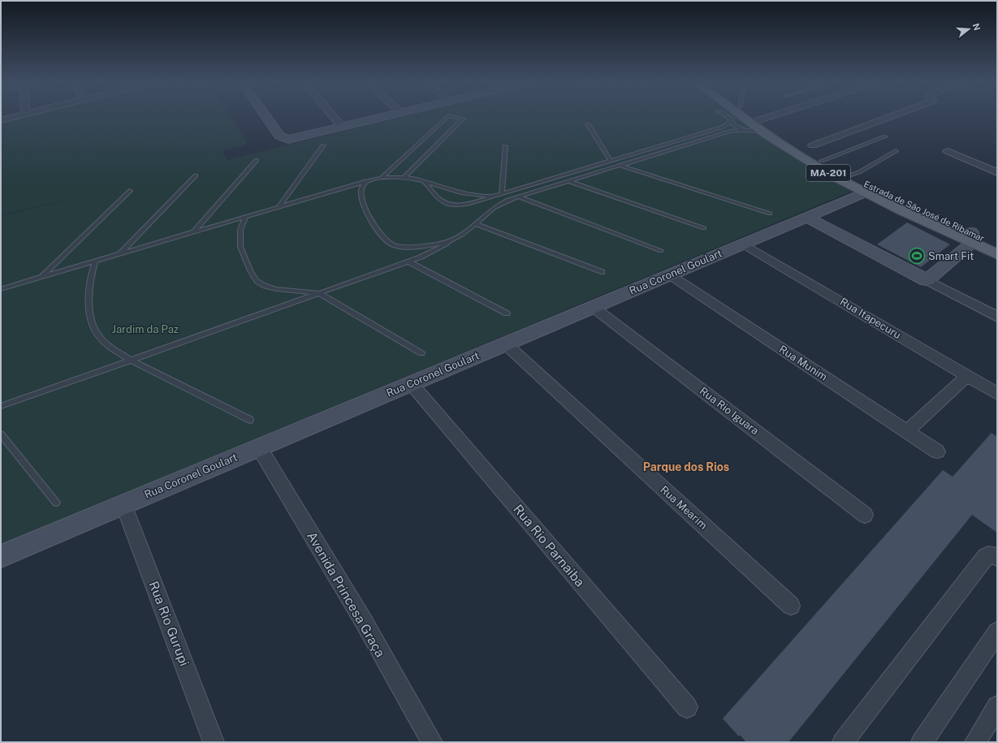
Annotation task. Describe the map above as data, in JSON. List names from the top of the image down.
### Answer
{
  "streets": {
    "main road": ["MA-201", "Estrada de São José de Ribamar"],
    "street": [
      "Rua Coronel Goulart",
      "Rua Itapecuru",
      "Rua Munim",
      "Rua Rio Iguara",
      "Rua Mearim",
      "Rua Rio Parnaiba",
      "Avenida Princesa Graça",
      "Rua Rio Gurupi"
    ]
  },
  "crossings": [
    ["Estrada de São José de Ribamar", "Rua Coronel Goulart"],
    ["Rua Coronel Goulart", "Rua Itapecuru"],
    ["Rua Coronel Goulart", "Rua Munim"],
    ["Rua Coronel Goulart", "Rua Rio Iguara"],
    ["Rua Coronel Goulart", "Rua Mearim"],
    ["Rua Coronel Goulart", "Rua Rio Parnaiba"],
    ["Rua Coronel Goulart", "Avenida Princesa Graça"],
    ["Rua Coronel Goulart", "Rua Rio Gurupi"]
  ],
  "districts": ["Parque dos Rios"],
  "parks": ["Jardim da Paz"],
  "places": {
    "sports": ["Smart Fit"]
  },
  "north": "right"
}
